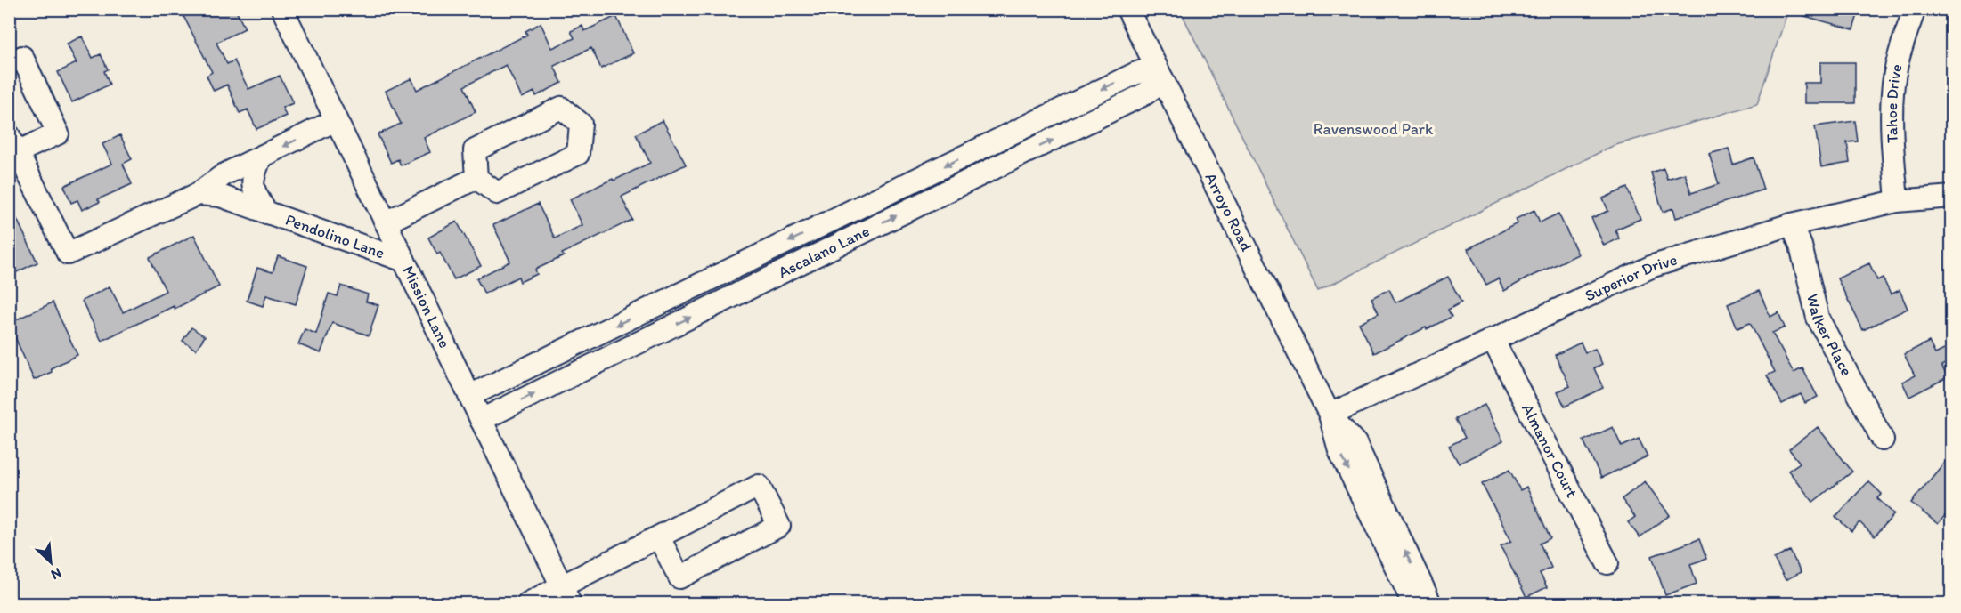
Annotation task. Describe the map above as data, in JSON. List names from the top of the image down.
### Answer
{
  "streets": {
    "street": [
      "Tahoe Drive",
      "Arroyo Road",
      "Pendolino Lane",
      "Ascalano Lane",
      "Superior Drive",
      "Mission Lane",
      "Walker Place",
      "Almanor Court"
    ]
  },
  "crossings": [
    ["Tahoe Drive", "Superior Drive"],
    ["Arroyo Road", "Ascalano Lane"],
    ["Arroyo Road", "Superior Drive"],
    ["Pendolino Lane", "Mission Lane"],
    ["Ascalano Lane", "Mission Lane"],
    ["Superior Drive", "Walker Place"],
    ["Superior Drive", "Almanor Court"]
  ],
  "parks": ["Ravenswood Park"],
  "north": "bottom right"
}
